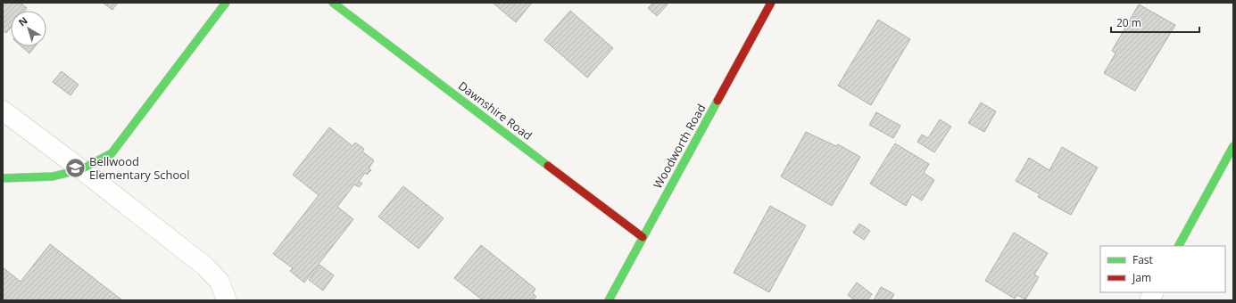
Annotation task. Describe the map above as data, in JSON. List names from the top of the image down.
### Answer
{
  "streets": {
    "street": ["Dawnshire Road", "Woodworth Road"]
  },
  "crossings": [
    ["Dawnshire Road", "Woodworth Road"]
  ],
  "places": {
    "school or university": ["Bellwood Elementary School"]
  },
  "legend": ["Fast", "Jam"],
  "scale_bar": "20 m",
  "north": "top left"
}
